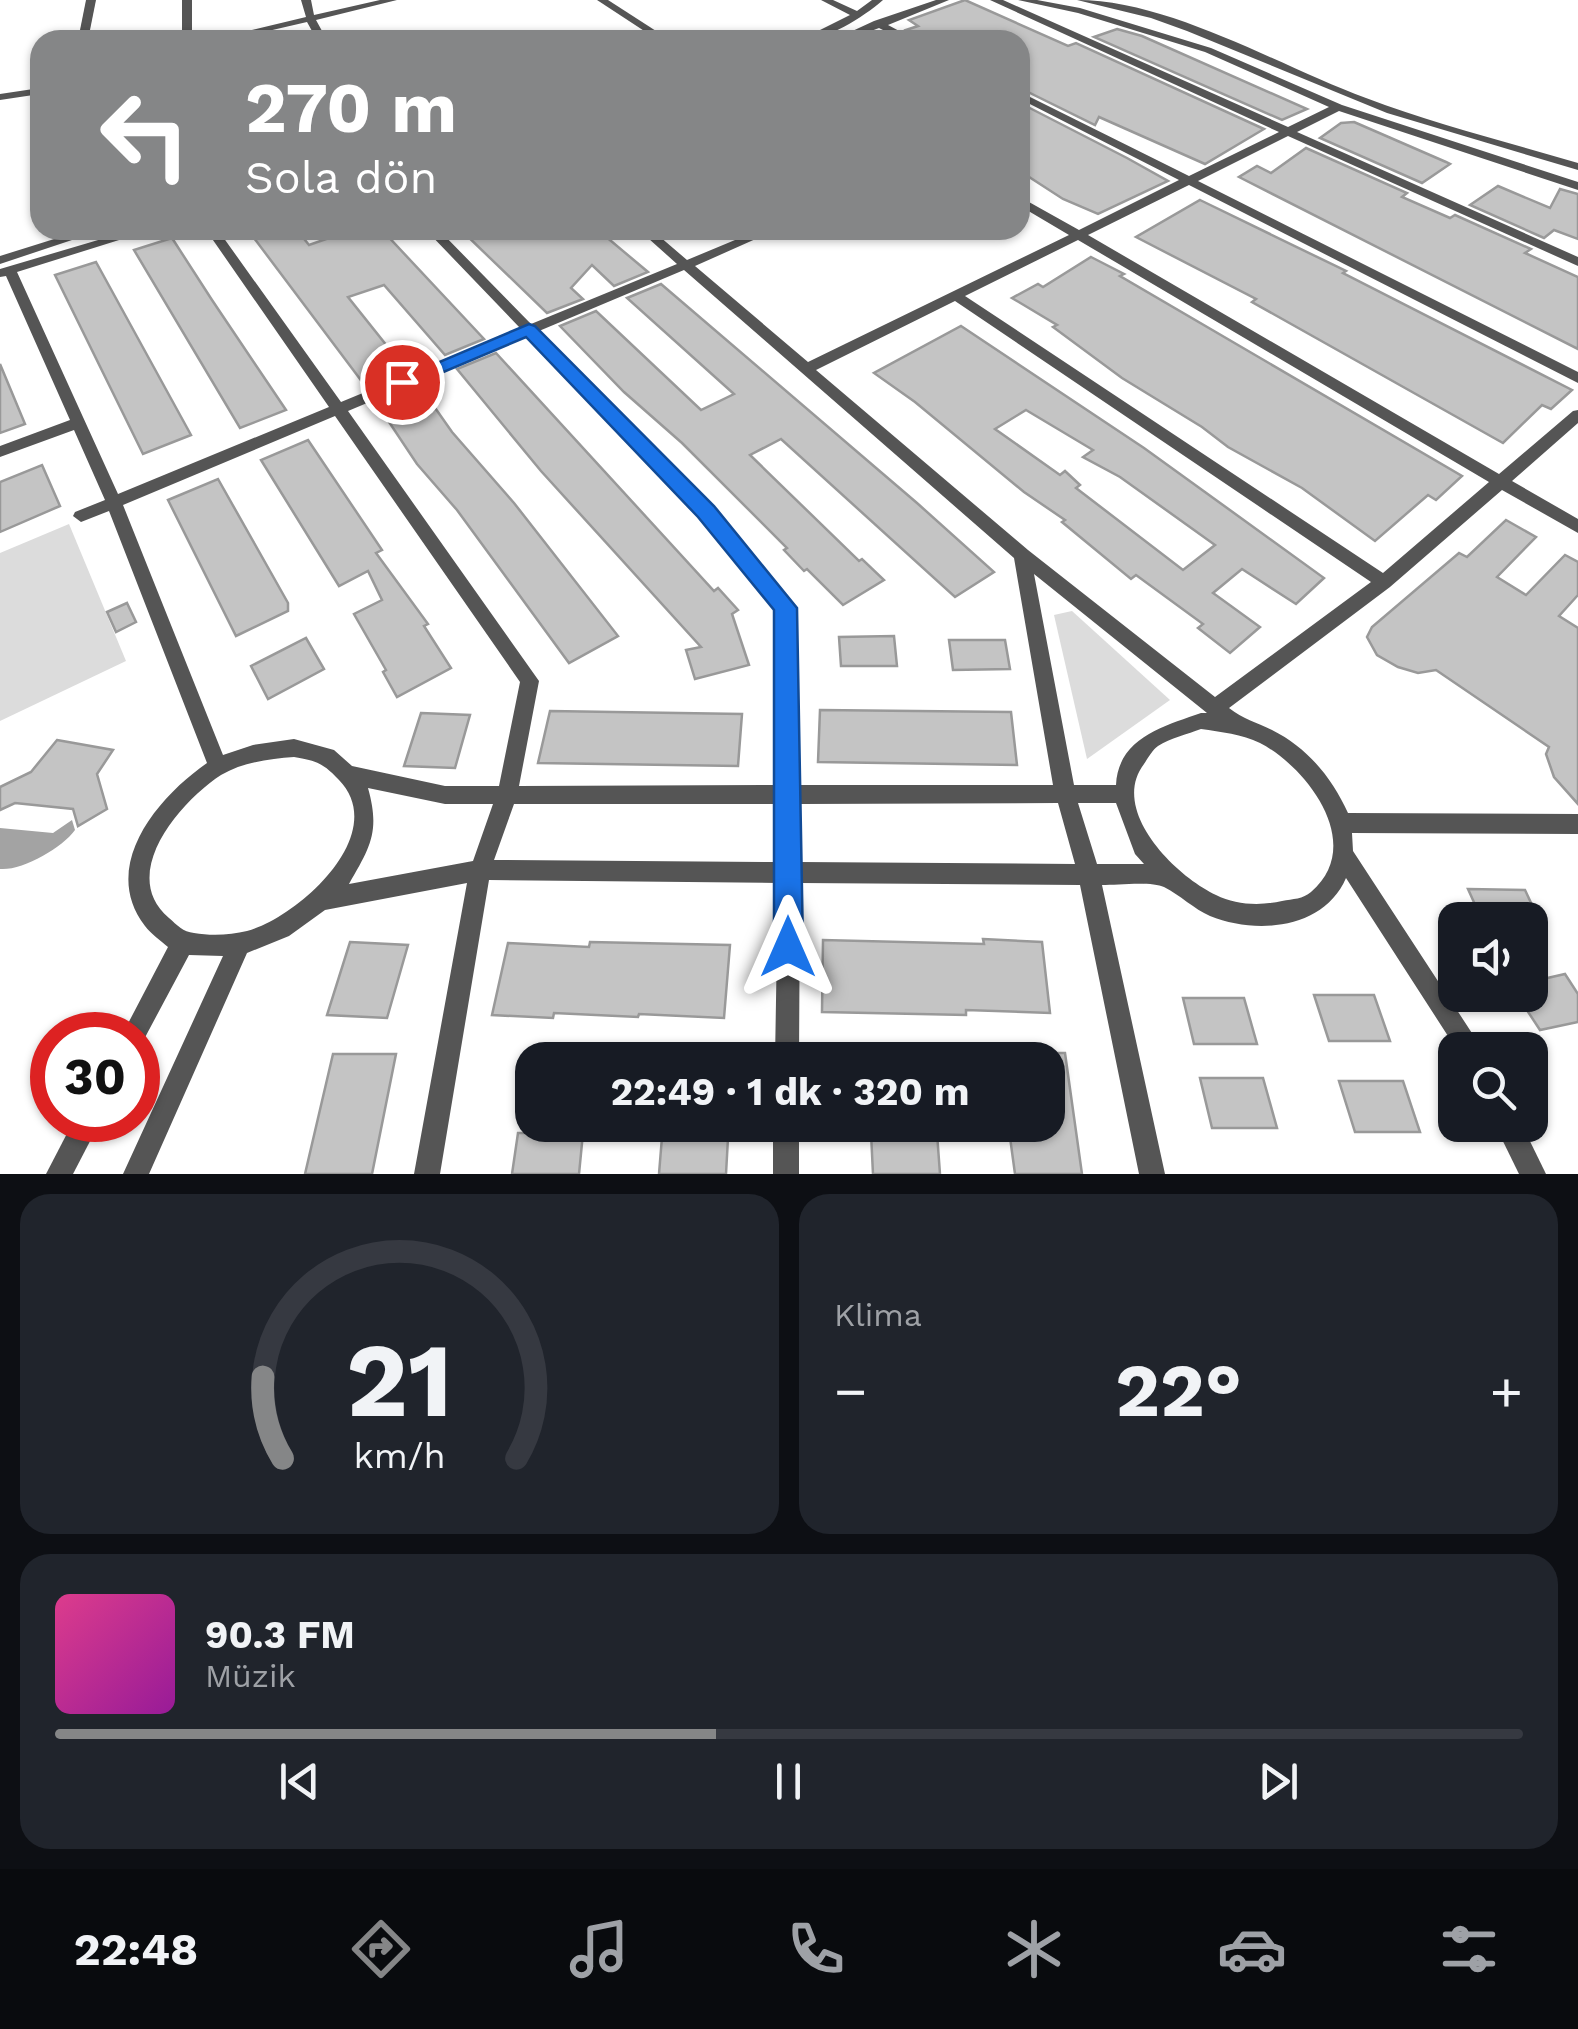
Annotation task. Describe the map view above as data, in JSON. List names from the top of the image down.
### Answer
{
  "page": {
    "turn": ["270 m", "Sola dön"],
    "limit": "30",
    "trip": "22:49 · 1 dk · 320 m",
    "tile": "Klima",
    "heat": ["−", "22°", "+"],
    "song": ["90.3 FM", "Müzik"],
    "tabs": "22:48",
    "gauge": ["21", "km/h"]
  }
}
